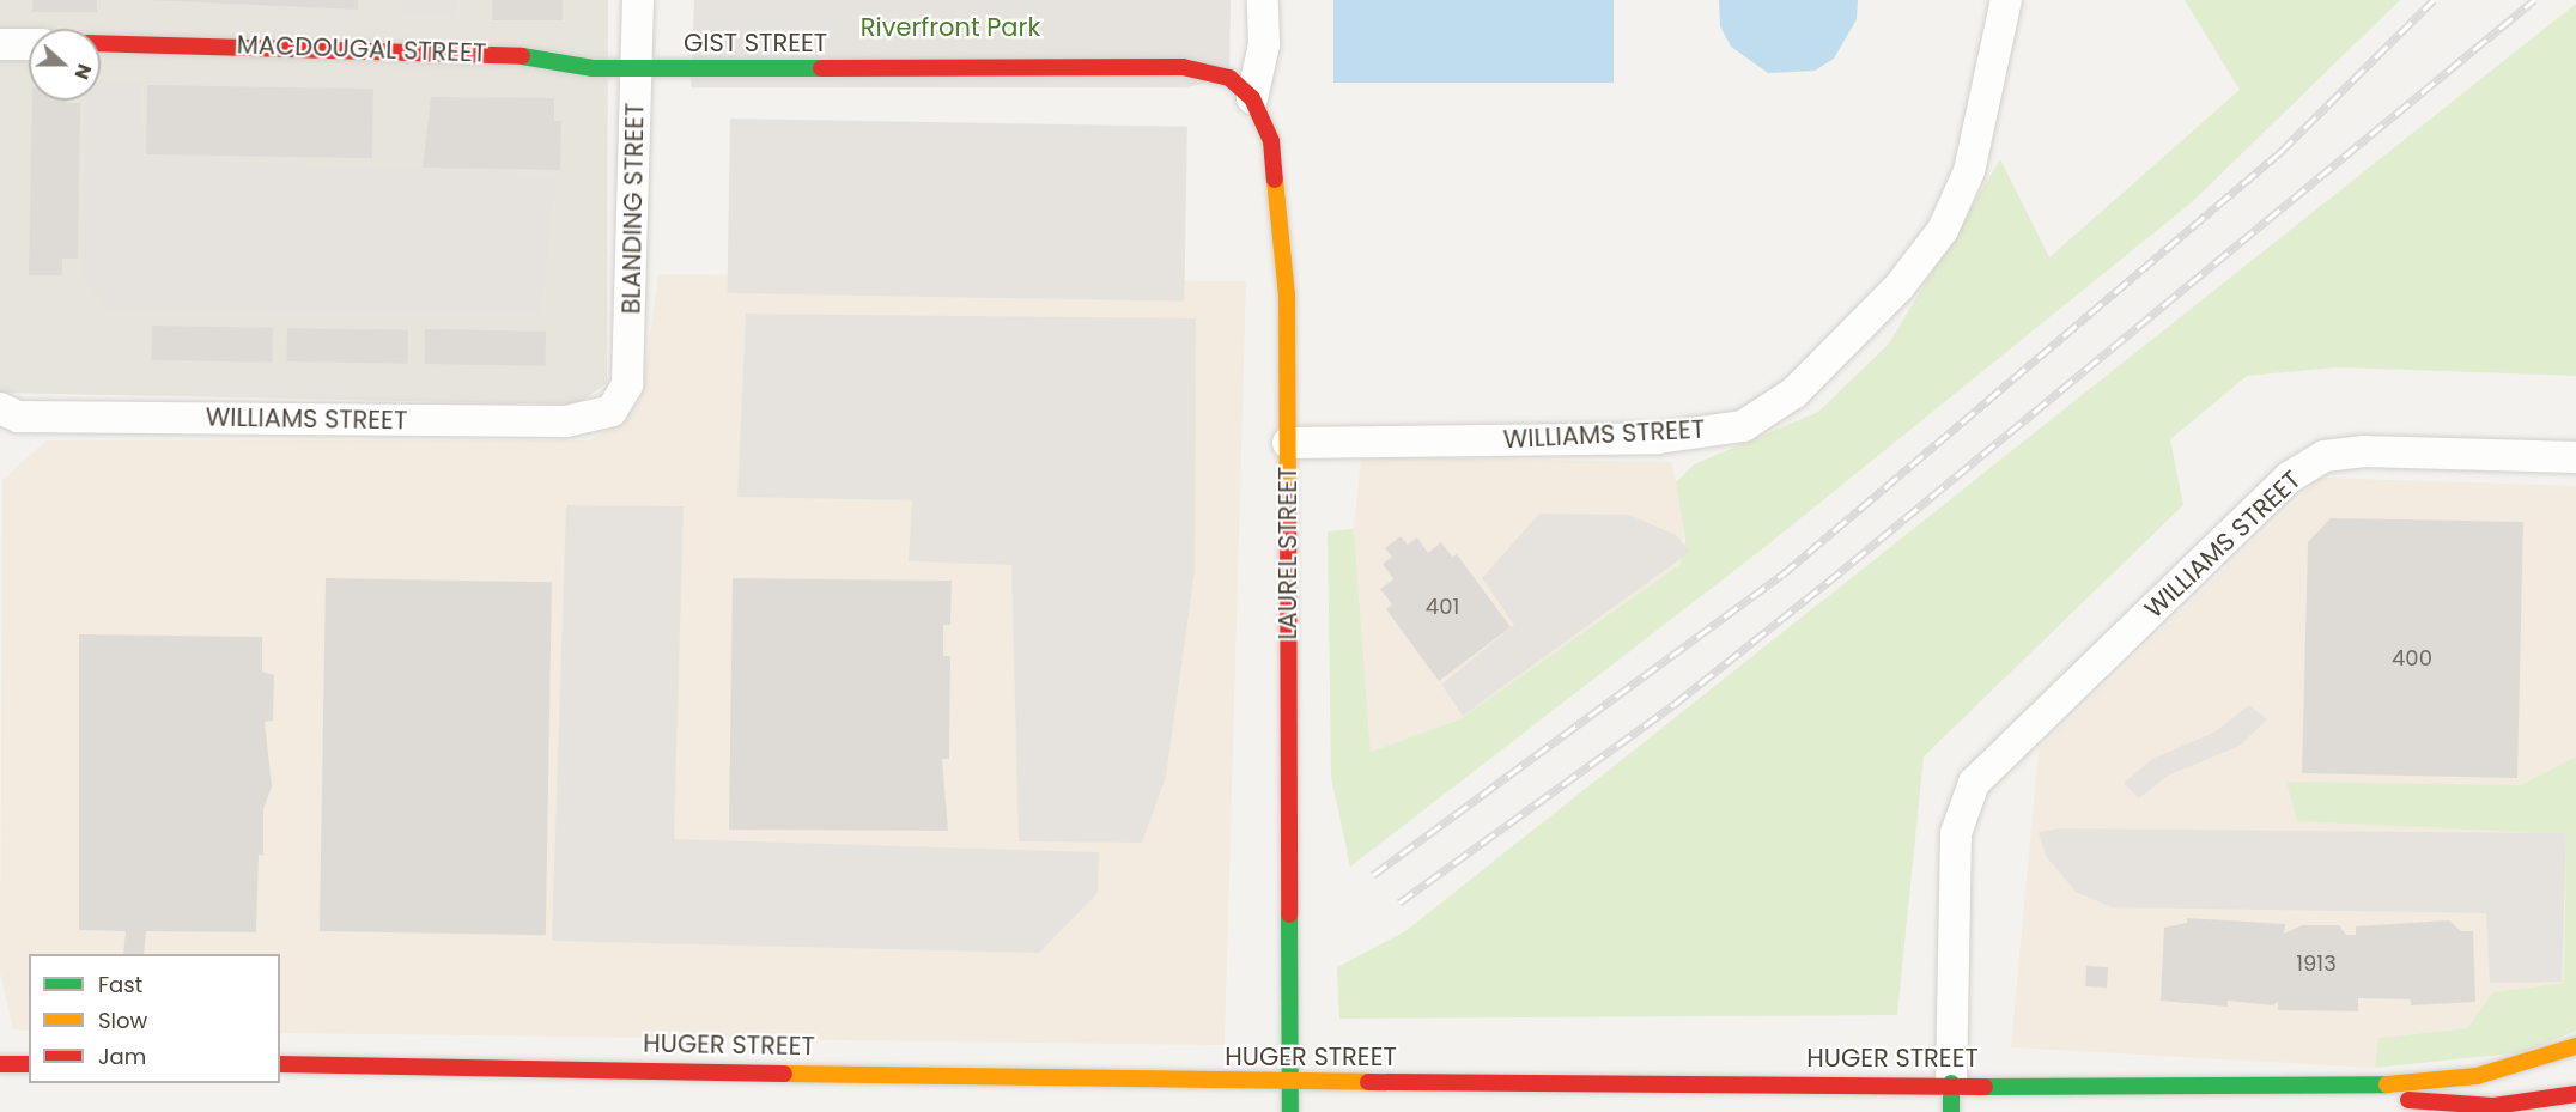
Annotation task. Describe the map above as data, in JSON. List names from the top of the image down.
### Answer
{
  "streets": {
    "main road": [
      "GIST STREET",
      "MACDOUGAL STREET",
      "LAUREL STREET",
      "HUGER STREET"
    ],
    "street": ["BLANDING STREET", "WILLIAMS STREET"]
  },
  "crossings": [
    ["GIST STREET", "MACDOUGAL STREET"],
    ["GIST STREET", "BLANDING STREET"],
    ["GIST STREET", "LAUREL STREET"],
    ["MACDOUGAL STREET", "BLANDING STREET"],
    ["BLANDING STREET", "WILLIAMS STREET"],
    ["WILLIAMS STREET", "LAUREL STREET"],
    ["WILLIAMS STREET", "HUGER STREET"],
    ["LAUREL STREET", "HUGER STREET"]
  ],
  "parks": ["Riverfront Park"],
  "house_numbers": ["401", "400", "1913"],
  "legend": ["Fast", "Slow", "Jam"],
  "north": "right"
}
